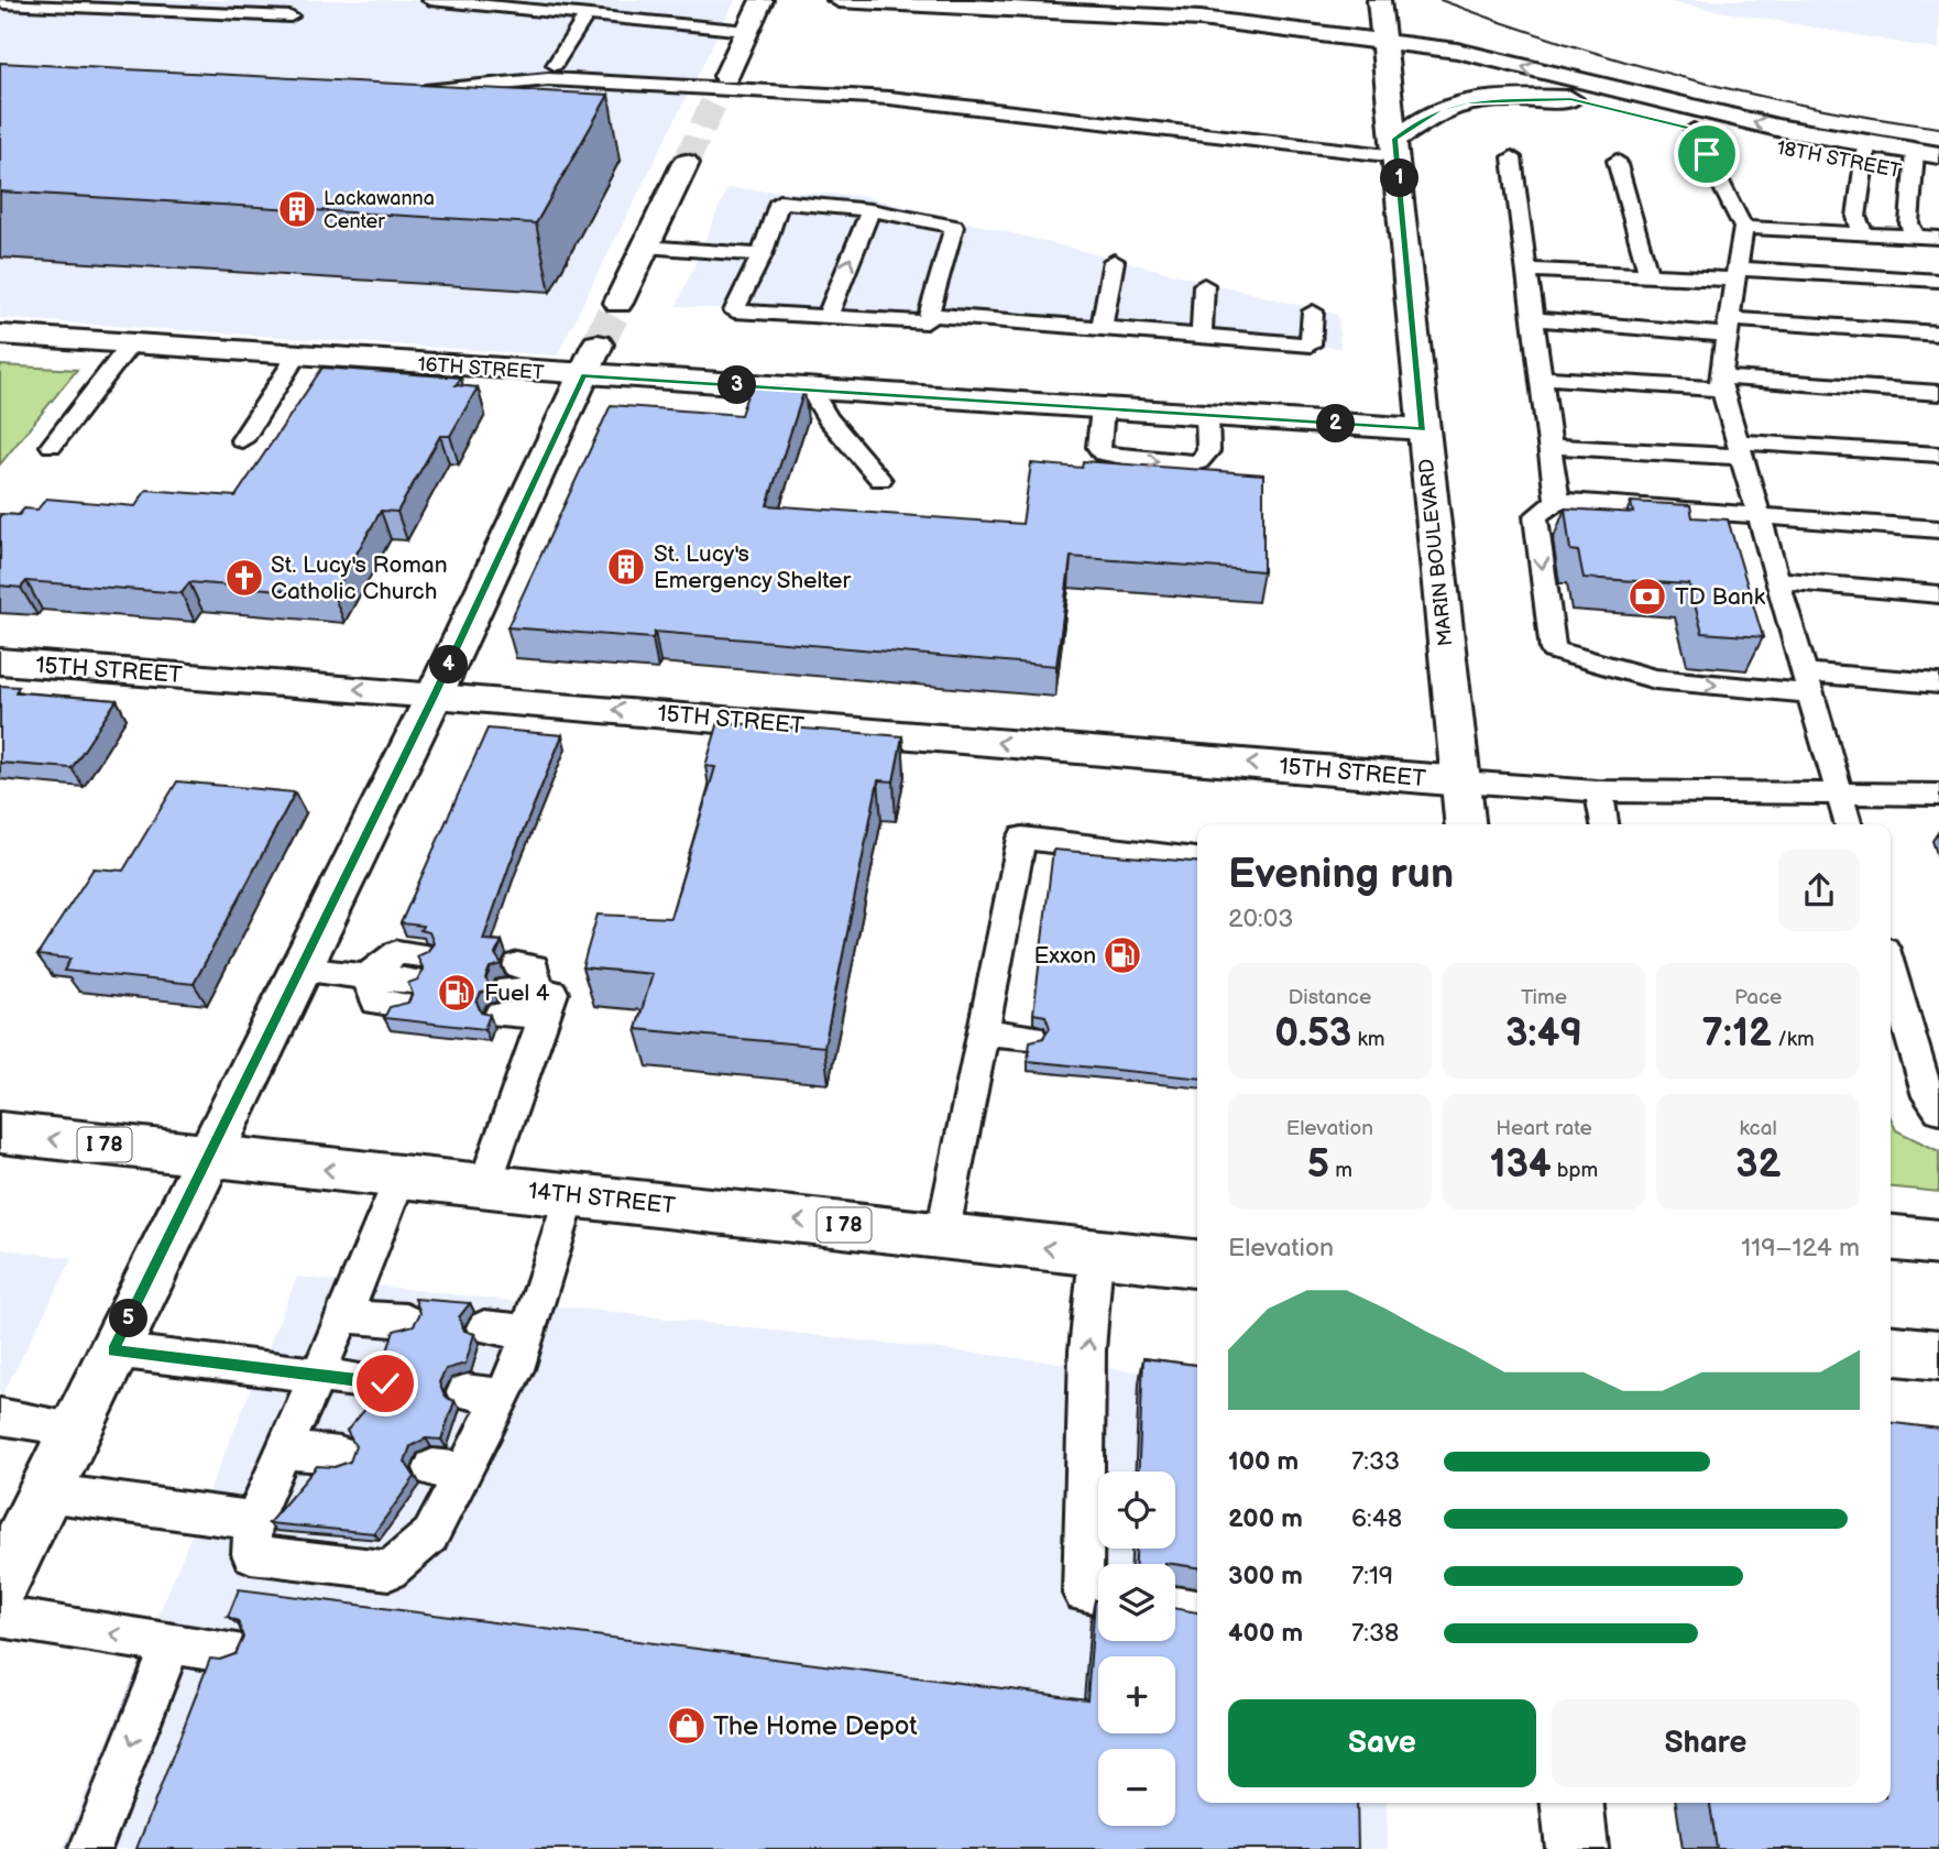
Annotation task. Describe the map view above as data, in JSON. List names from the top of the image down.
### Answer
{
  "streets": {
    "main road": [
      "18TH STREET",
      "16TH STREET",
      "MARIN BOULEVARD",
      "15TH STREET",
      "I 78",
      "14TH STREET"
    ]
  },
  "crossings": [
    ["18TH STREET", "MARIN BOULEVARD"],
    ["16TH STREET", "MARIN BOULEVARD"],
    ["MARIN BOULEVARD", "15TH STREET"]
  ],
  "one_way": ["15TH STREET", "14TH STREET"],
  "places": {
    "building": ["Lackawanna Center", "St. Lucy's Emergency Shelter"],
    "church": ["St. Lucy's Roman Catholic Church"],
    "bank": ["TD Bank"],
    "fuel station": ["Exxon", "Fuel 4"],
    "shop": ["The Home Depot"]
  },
  "page": {
    "pins": [
      "1",
      "3",
      "2",
      "4",
      "5"
    ],
    "heading": ["Evening run", "20:03"],
    "stats": [
      ["Distance", "0.53 km"],
      ["Time", "3:49"],
      ["Pace", "7:12 /km"],
      ["Elevation", "5 m"],
      ["Heart rate", "134 bpm"],
      ["kcal", "32"]
    ],
    "chart": ["Elevation", "119–124 m"],
    "list": [
      {
        "name": "100 m",
        "note": "7:33"
      },
      {
        "name": "200 m",
        "note": "6:48"
      },
      {
        "name": "300 m",
        "note": "7:19"
      },
      {
        "name": "400 m",
        "note": "7:38"
      }
    ],
    "map_buttons": ["+", "−"],
    "buttons": ["Save", "Share"]
  }
}
